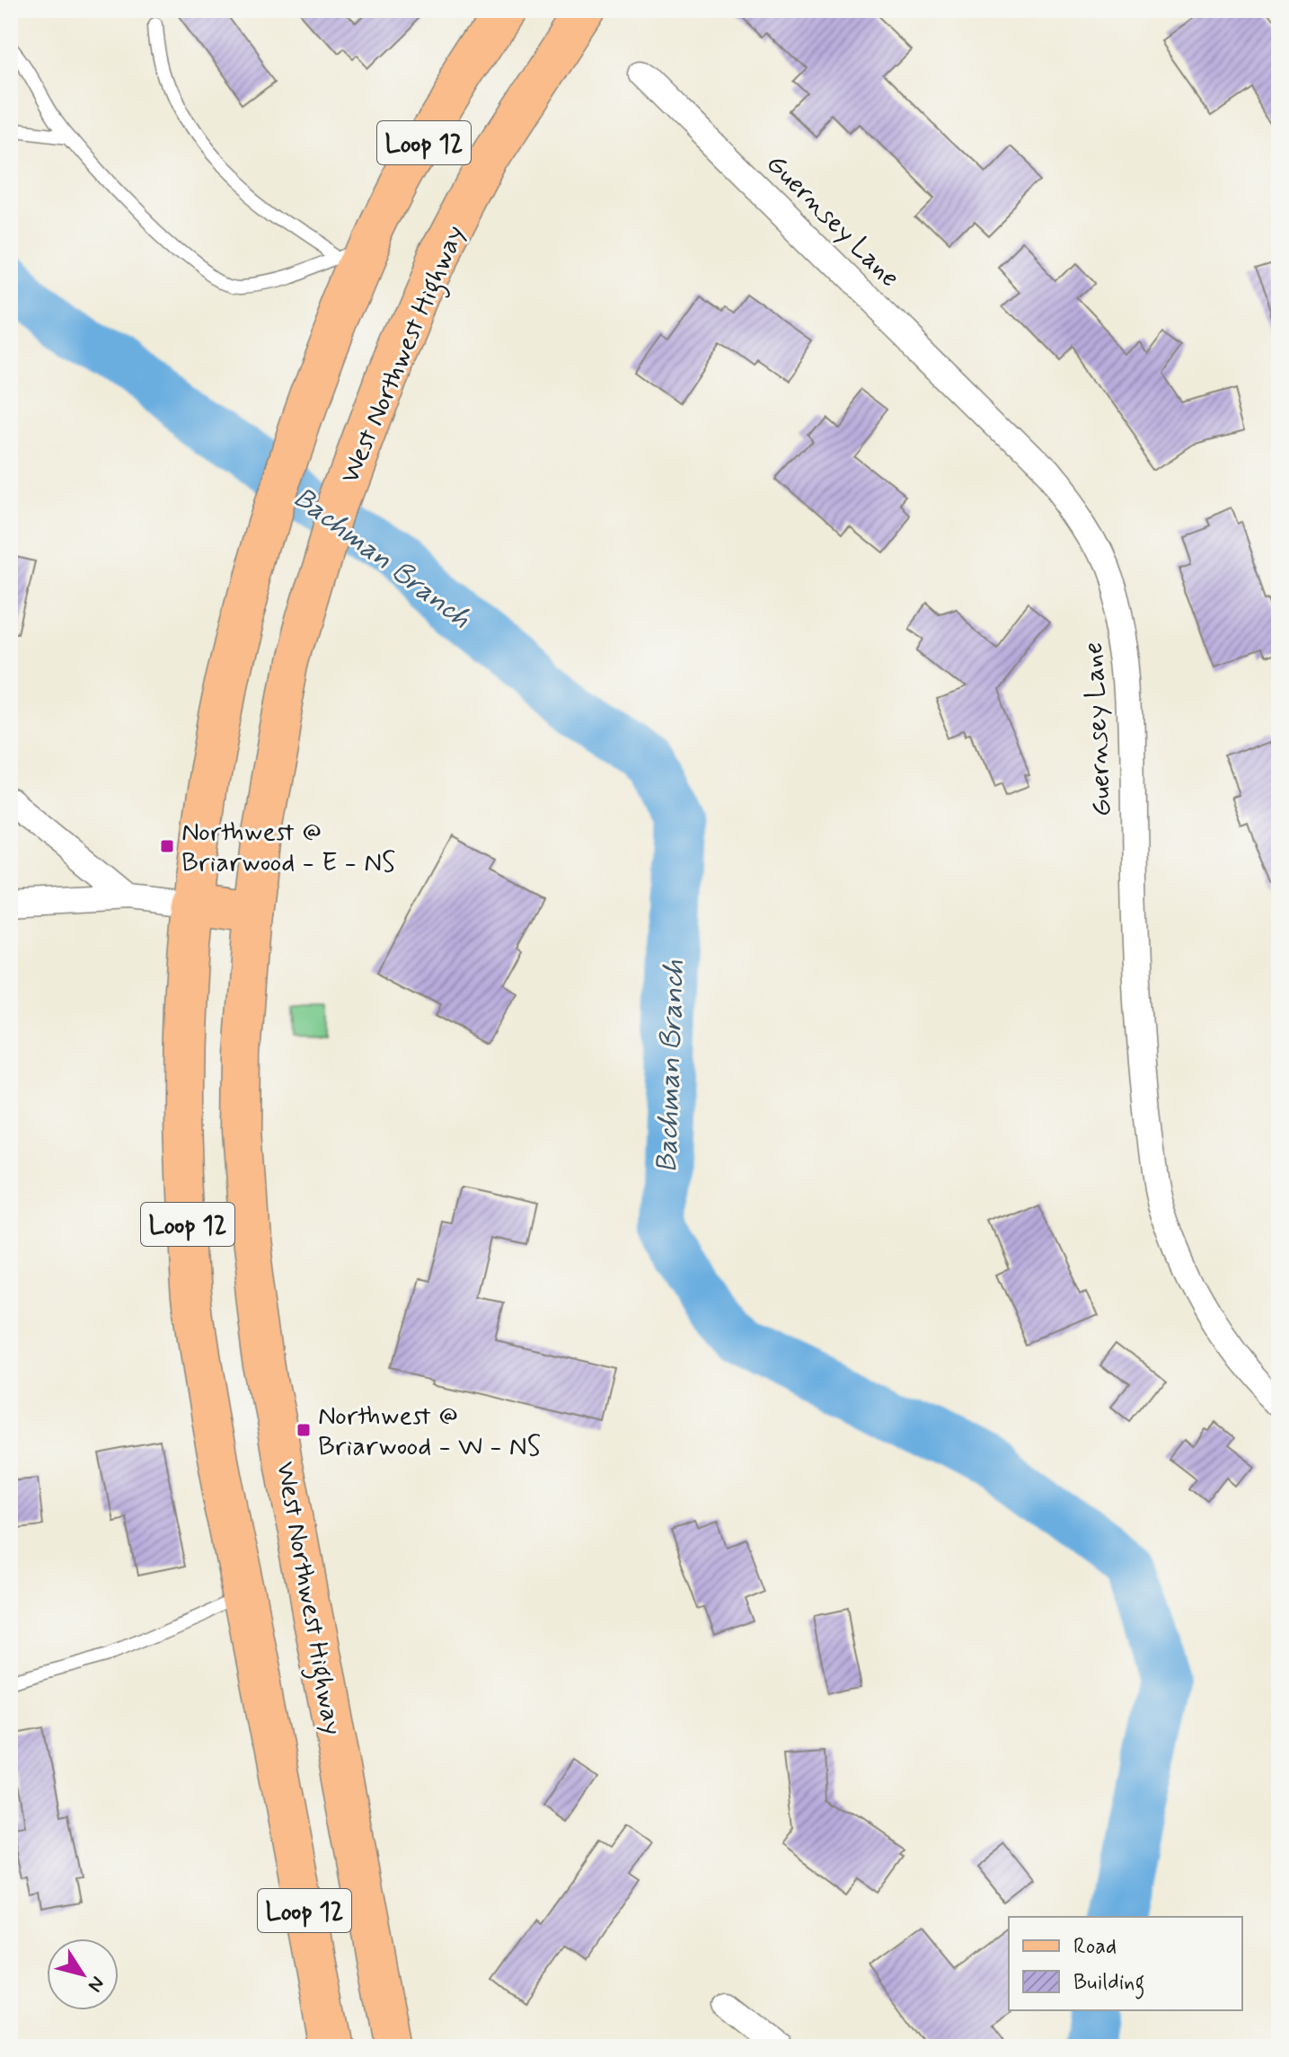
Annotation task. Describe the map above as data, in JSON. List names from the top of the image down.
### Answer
{
  "streets": {
    "main road": ["Loop 12", "West Northwest Highway"],
    "street": ["Guernsey Lane"]
  },
  "water": ["Bachman Branch"],
  "places": {
    "transit": ["Northwest @ Briarwood - E - NS", "Northwest @ Briarwood - W - NS"]
  },
  "legend": ["Road", "Building"],
  "north": "bottom right"
}
